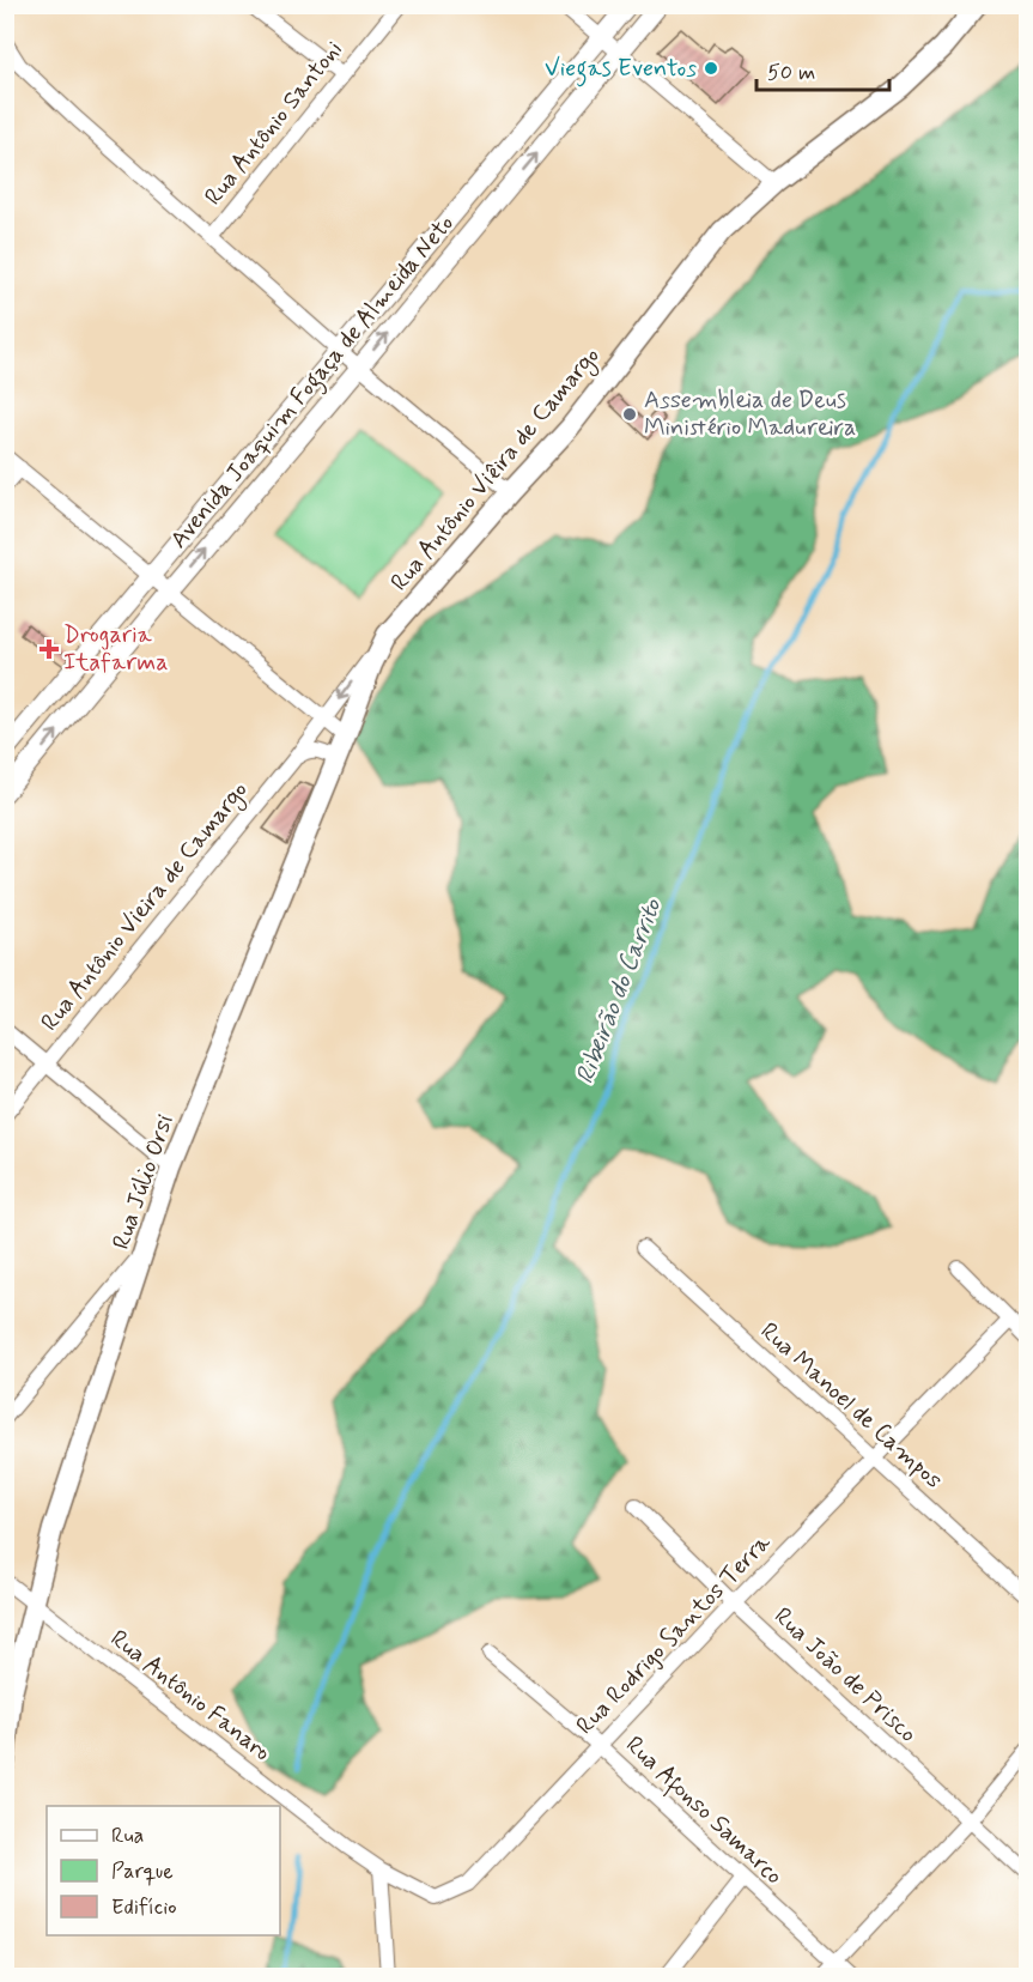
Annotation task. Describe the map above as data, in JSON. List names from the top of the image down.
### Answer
{
  "streets": {
    "main road": ["Rua Antônio Viêira de Camargo", "Rua Júlio Orsi"],
    "street": [
      "Rua Antônio Santoni",
      "Avenida Joaquim Fogaça de Almeida Neto",
      "Rua Antônio Vieira de Camargo",
      "Rua Manoel de Campos",
      "Rua Rodrigo Santos Terra",
      "Rua João de Prisco",
      "Rua Antônio Fanaro",
      "Rua Afonso Samarco"
    ]
  },
  "crossings": [
    ["Rua Antônio Viêira de Camargo", "Rua Antônio Vieira de Camargo"],
    ["Rua Antônio Viêira de Camargo", "Rua Júlio Orsi"],
    ["Rua Antônio Vieira de Camargo", "Rua Júlio Orsi"],
    ["Rua Júlio Orsi", "Rua Antônio Fanaro"],
    ["Rua Manoel de Campos", "Rua Rodrigo Santos Terra"],
    ["Rua Rodrigo Santos Terra", "Rua João de Prisco"],
    ["Rua Rodrigo Santos Terra", "Rua Antônio Fanaro"],
    ["Rua Rodrigo Santos Terra", "Rua Afonso Samarco"]
  ],
  "water": ["Ribeirão do Carrito"],
  "places": {
    "other": ["Viegas Eventos", "Assembleia de Deus Ministério Madureira"],
    "health": ["Drogaria Itafarma"]
  },
  "legend": ["Rua", "Parque", "Edifício"],
  "scale_bar": "50 m"
}
